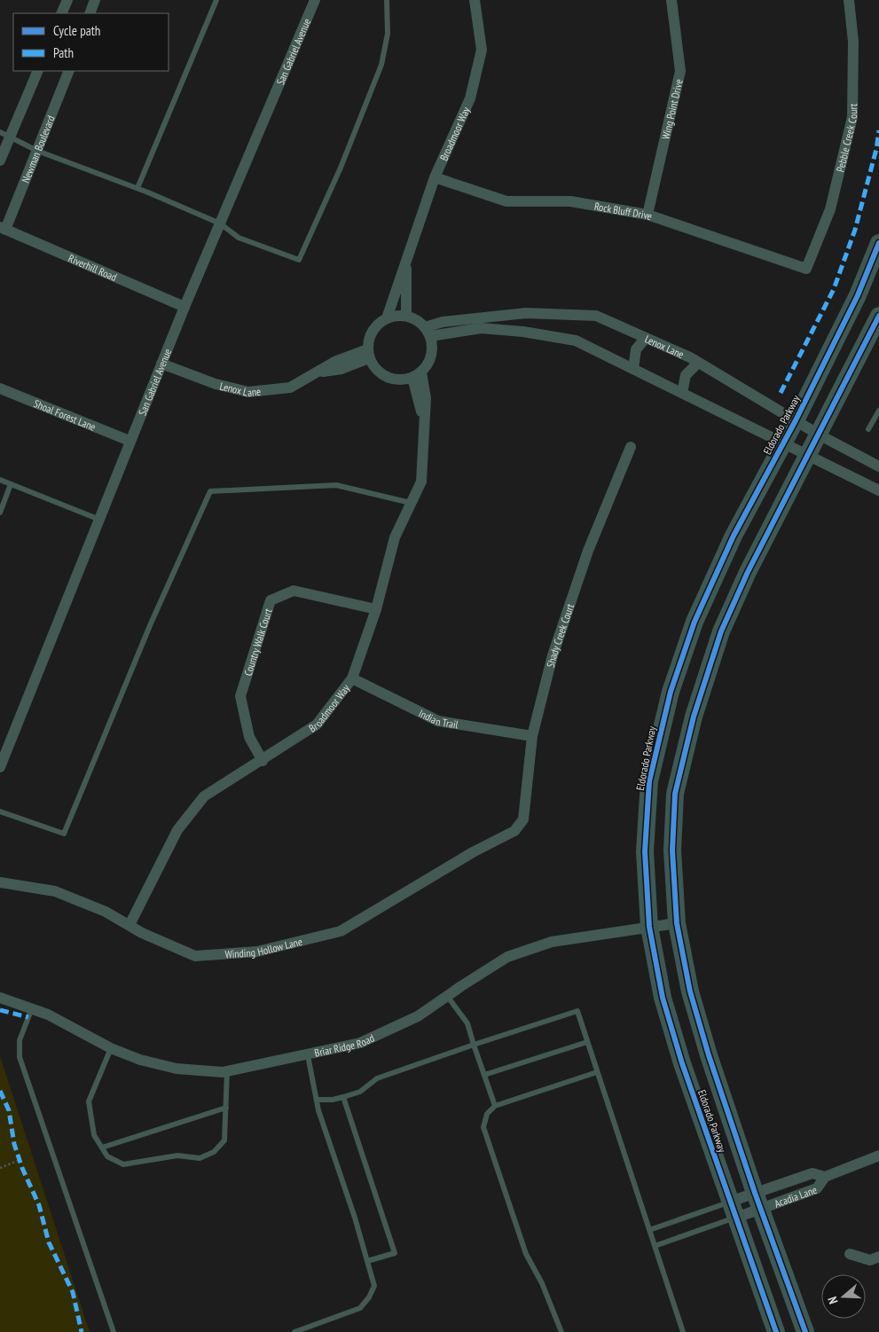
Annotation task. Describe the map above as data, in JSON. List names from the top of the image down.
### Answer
{
  "streets": {
    "main road": ["Eldorado Parkway"],
    "street": [
      "San Gabriel Avenue",
      "Wing Point Drive",
      "Broadmoor Way",
      "Pebble Creek Court",
      "Newman Boulevard",
      "Rock Bluff Drive",
      "Riverhill Road",
      "Lenox Lane",
      "Shoal Forest Lane",
      "Shady Creek Court",
      "Country Walk Court",
      "Indian Trail",
      "Winding Hollow Lane",
      "Briar Ridge Road",
      "Acadia Lane"
    ]
  },
  "crossings": [
    ["San Gabriel Avenue", "Riverhill Road"],
    ["San Gabriel Avenue", "Lenox Lane"],
    ["San Gabriel Avenue", "Shoal Forest Lane"],
    ["Wing Point Drive", "Rock Bluff Drive"],
    ["Broadmoor Way", "Rock Bluff Drive"],
    ["Broadmoor Way", "Lenox Lane"],
    ["Broadmoor Way", "Country Walk Court"],
    ["Broadmoor Way", "Indian Trail"],
    ["Broadmoor Way", "Winding Hollow Lane"],
    ["Pebble Creek Court", "Rock Bluff Drive"],
    ["Newman Boulevard", "Riverhill Road"],
    ["Lenox Lane", "Eldorado Parkway"],
    ["Eldorado Parkway", "Briar Ridge Road"],
    ["Eldorado Parkway", "Acadia Lane"],
    ["Shady Creek Court", "Indian Trail"],
    ["Shady Creek Court", "Winding Hollow Lane"]
  ],
  "legend": ["Cycle path", "Path"],
  "north": "left"
}
